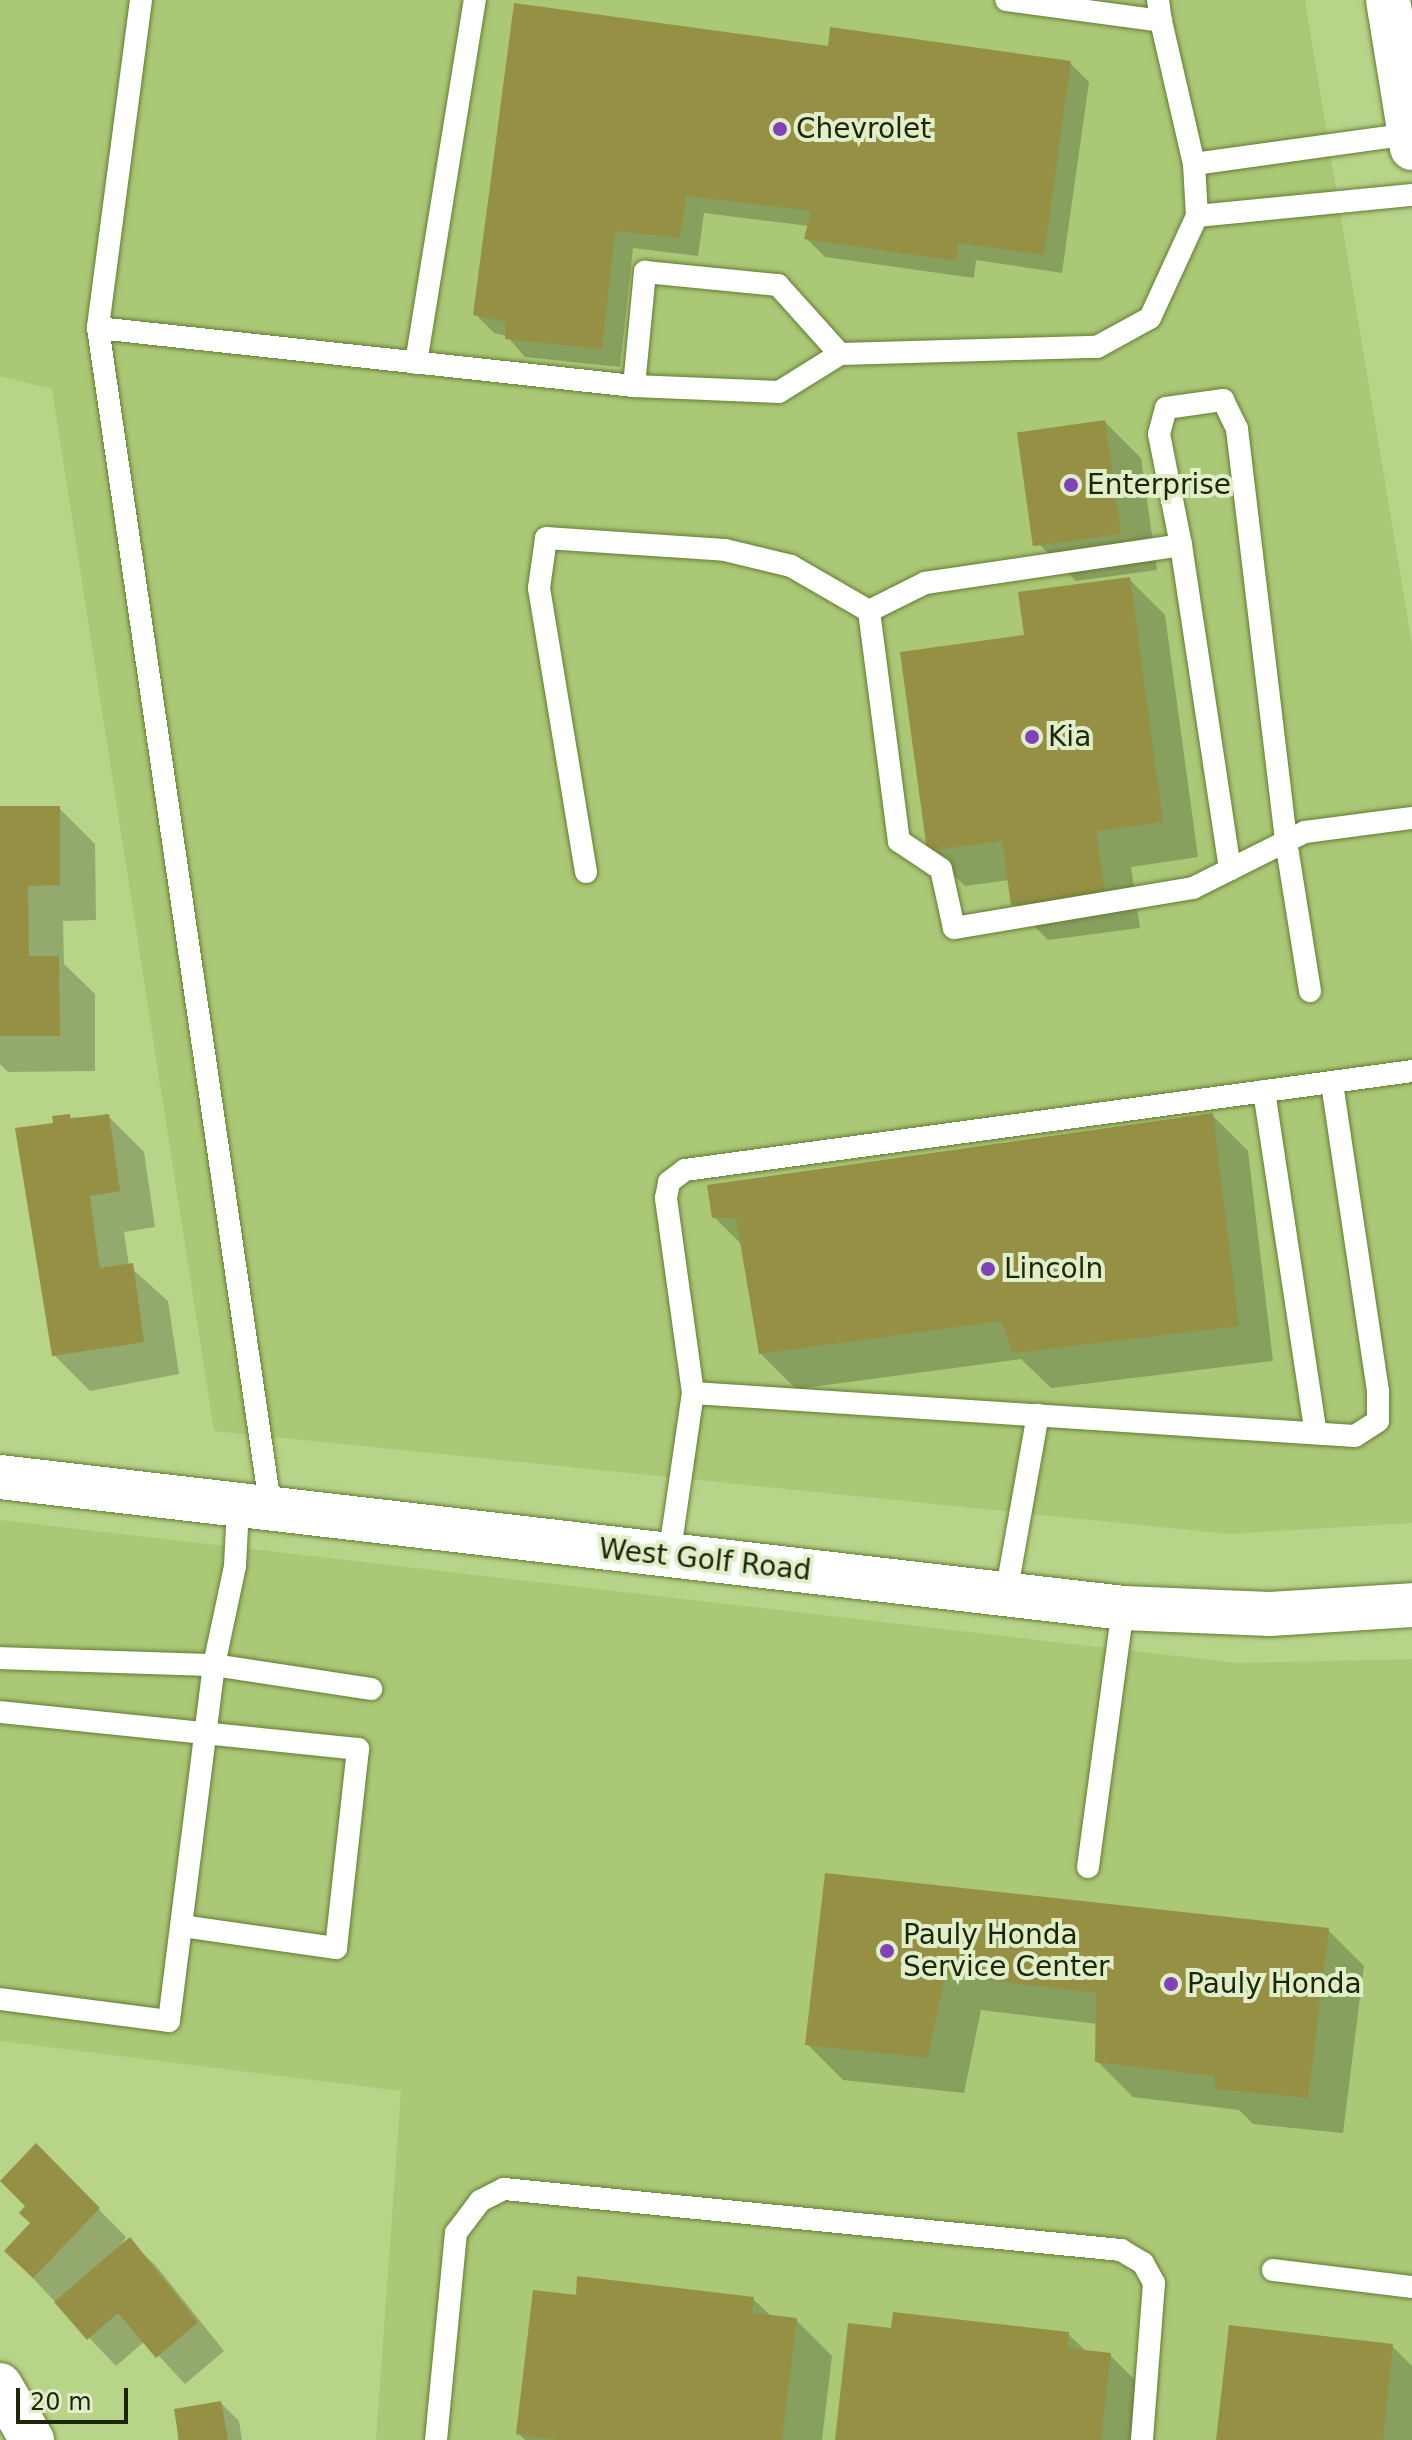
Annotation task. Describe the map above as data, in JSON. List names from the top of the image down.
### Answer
{
  "streets": {
    "street": ["West Golf Road"]
  },
  "places": [
    "Chevrolet",
    "Enterprise",
    "Kia",
    "Lincoln",
    "Pauly Honda Service Center",
    "Pauly Honda"
  ],
  "scale_bar": "20 m"
}
